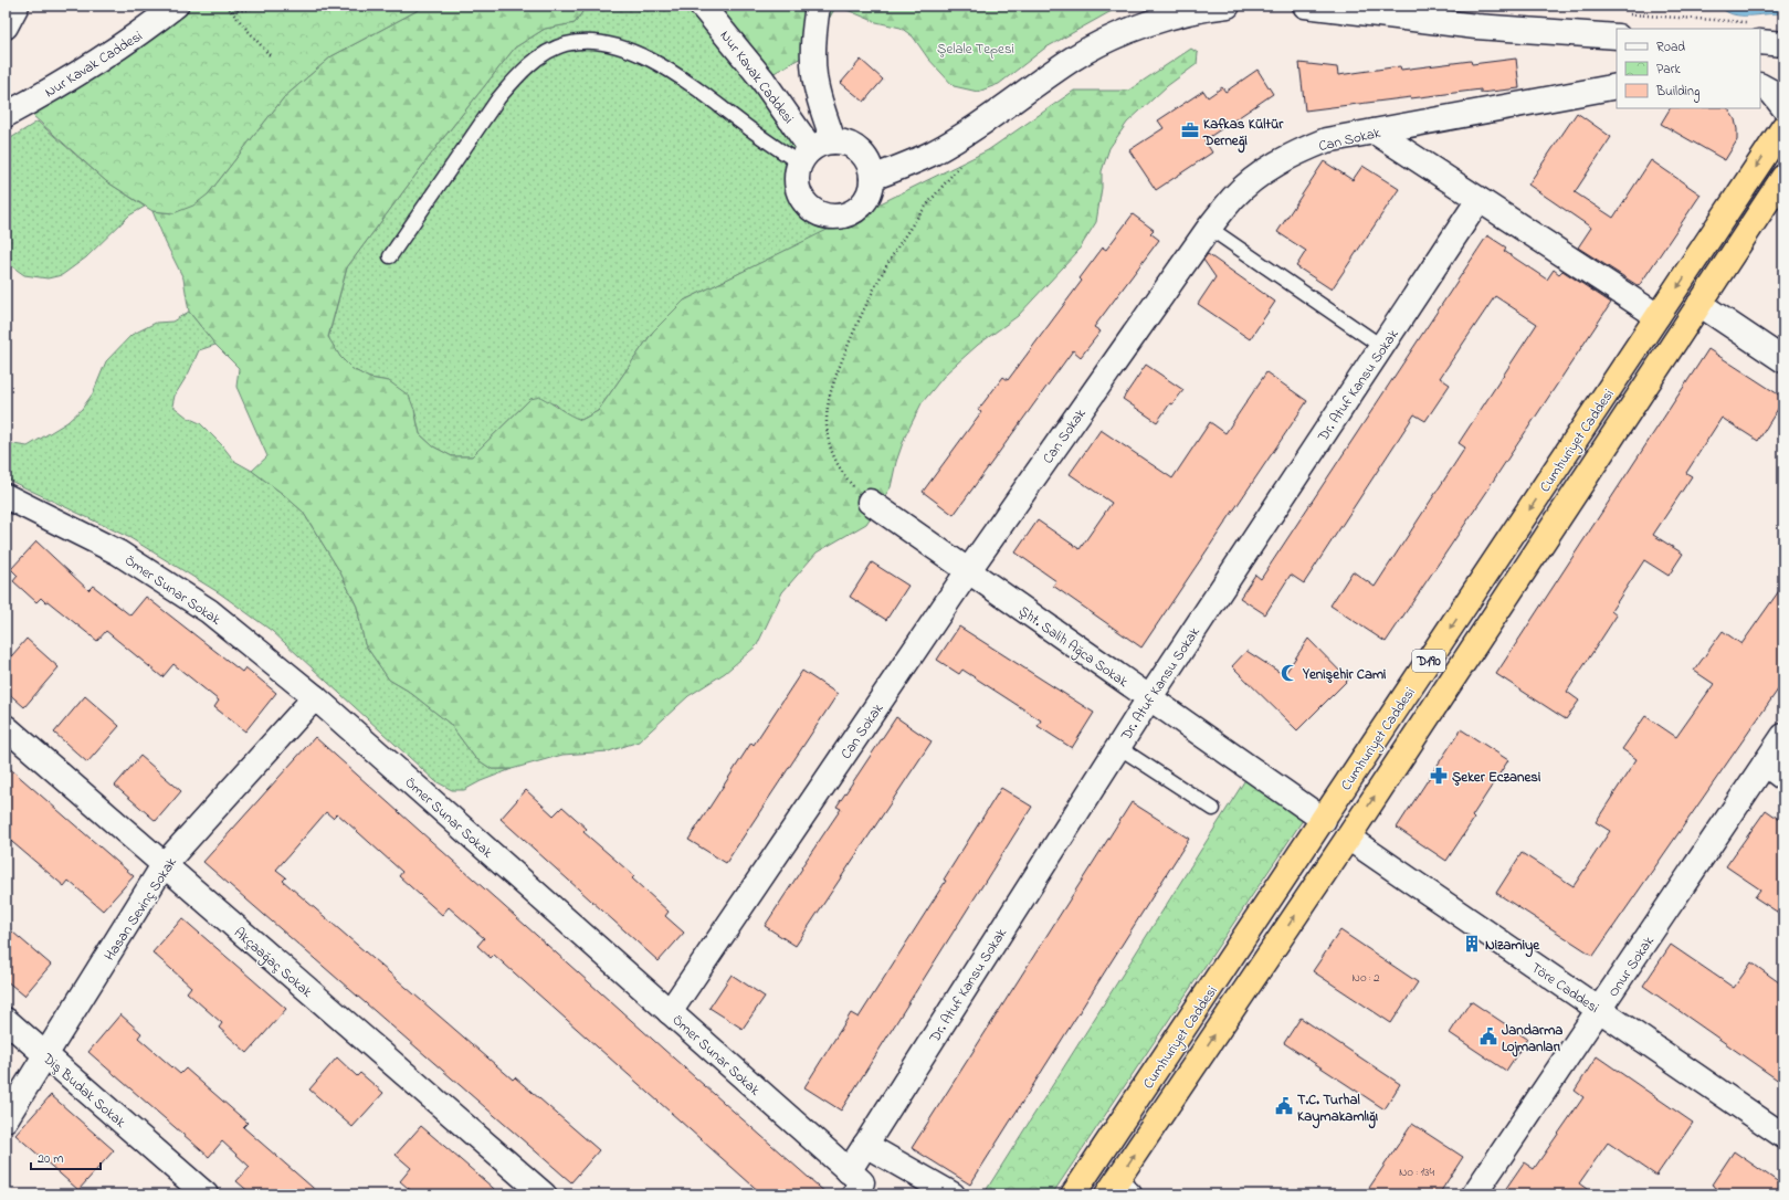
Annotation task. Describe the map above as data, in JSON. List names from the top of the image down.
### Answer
{
  "streets": {
    "highway": ["Cumhuriyet Caddesi", "D190"],
    "street": [
      "Nur Kavak Caddesi",
      "Can Sokak",
      "Dr. Atuf Kansu Sokak",
      "Ömer Sunar Sokak",
      "Şht. Salih Ağca Sokak",
      "Hasan Sevinç Sokak",
      "Akçaağaç Sokak",
      "Onur Sokak",
      "Töre Caddesi",
      "Diş Budak Sokak"
    ]
  },
  "crossings": [
    ["Can Sokak", "Ömer Sunar Sokak"],
    ["Can Sokak", "Şht. Salih Ağca Sokak"],
    ["Dr. Atuf Kansu Sokak", "Ömer Sunar Sokak"],
    ["Dr. Atuf Kansu Sokak", "Şht. Salih Ağca Sokak"],
    ["Cumhuriyet Caddesi", "Şht. Salih Ağca Sokak"],
    ["Cumhuriyet Caddesi", "Töre Caddesi"],
    ["Ömer Sunar Sokak", "Hasan Sevinç Sokak"],
    ["Hasan Sevinç Sokak", "Akçaağaç Sokak"],
    ["Hasan Sevinç Sokak", "Diş Budak Sokak"],
    ["Onur Sokak", "Töre Caddesi"]
  ],
  "parks": ["Şelale Tepesi"],
  "places": {
    "office": ["Kafkas Kültür Derneği"],
    "mosque": ["Yenişehir Cami"],
    "pharmacy": ["Şeker Eczanesi"],
    "building": ["Nizamiye"],
    "public building": ["Jandarma Lojmanları", "T.C. Turhal Kaymakamlığı"]
  },
  "house_numbers": ["No : 2", "No : 134"],
  "legend": ["Road", "Park", "Building"],
  "scale_bar": "20 m"
}
